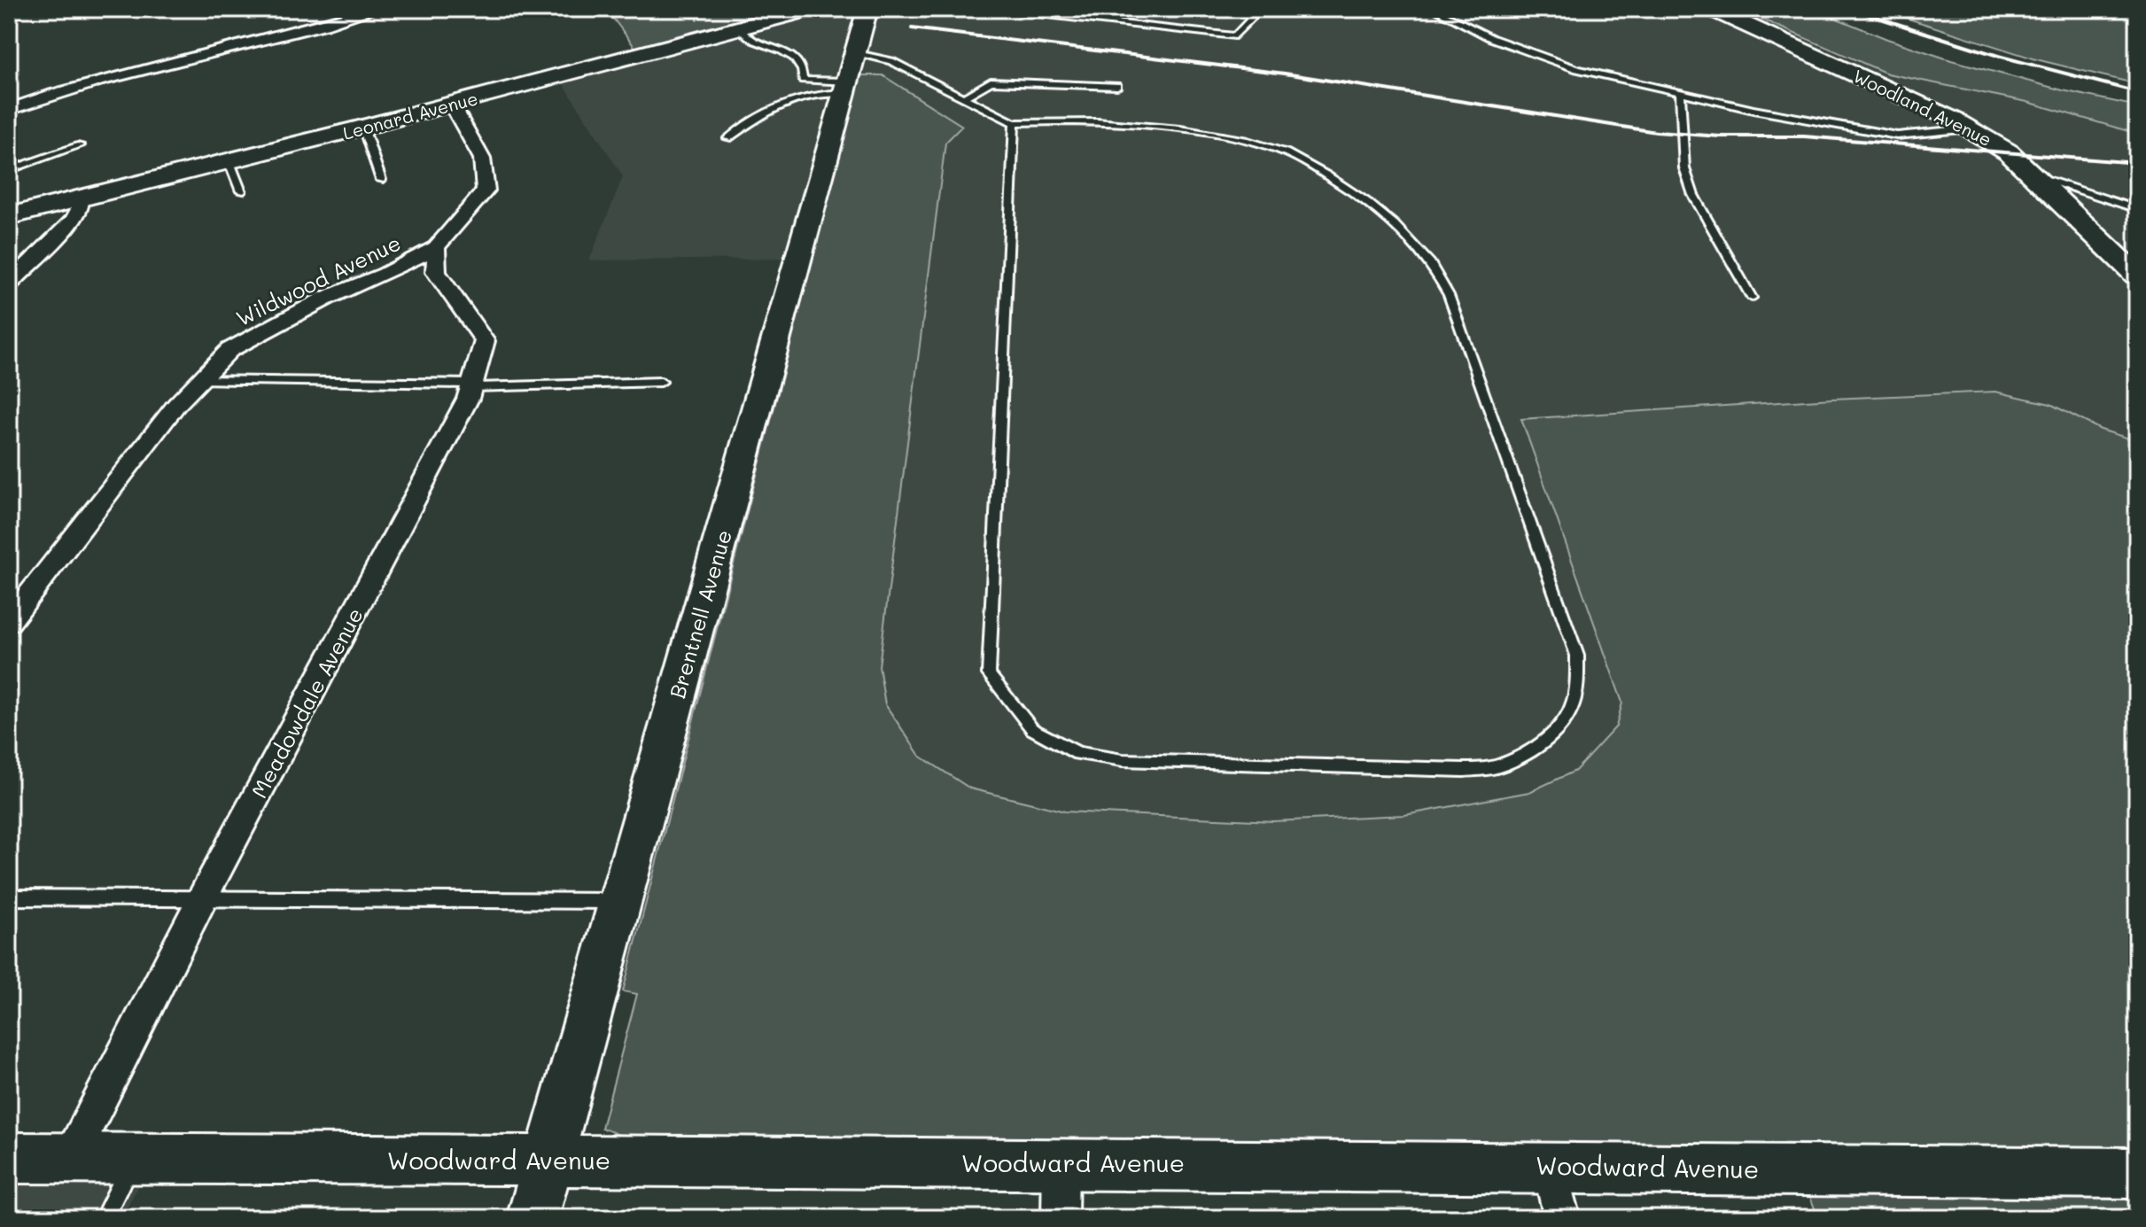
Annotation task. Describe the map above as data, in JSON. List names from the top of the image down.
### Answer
{
  "streets": {
    "street": [
      "Woodland Avenue",
      "Leonard Avenue",
      "Wildwood Avenue",
      "Brentnell Avenue",
      "Meadowdale Avenue",
      "Woodward Avenue"
    ]
  },
  "crossings": [
    ["Leonard Avenue", "Wildwood Avenue"],
    ["Wildwood Avenue", "Meadowdale Avenue"],
    ["Brentnell Avenue", "Woodward Avenue"],
    ["Meadowdale Avenue", "Woodward Avenue"]
  ]
}
